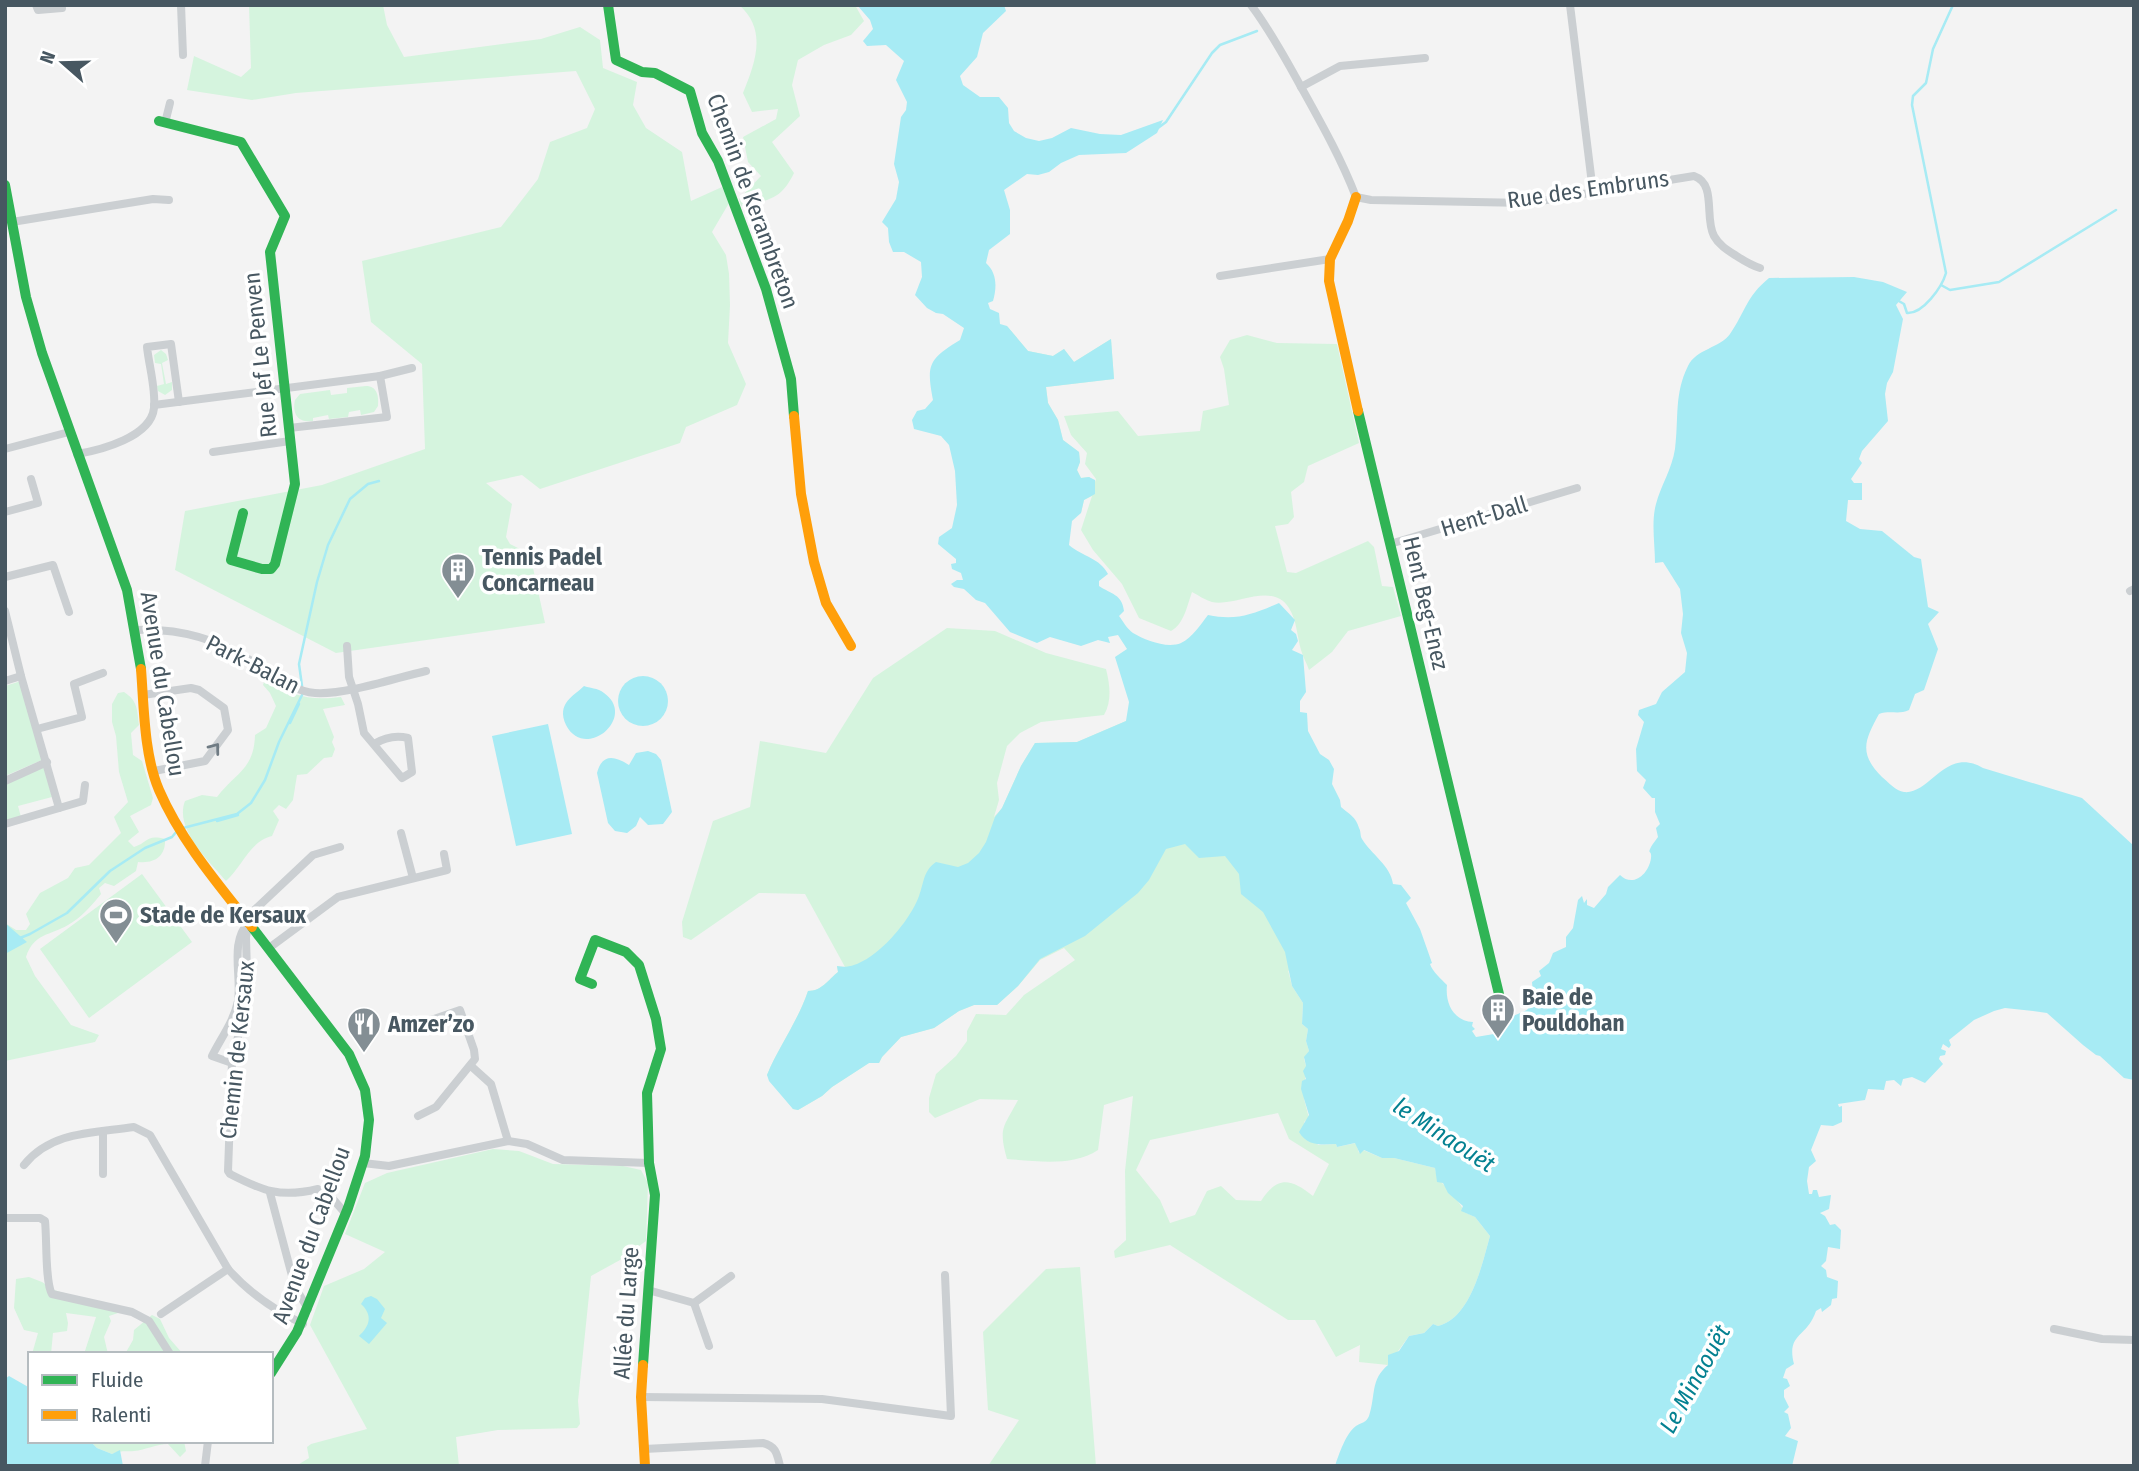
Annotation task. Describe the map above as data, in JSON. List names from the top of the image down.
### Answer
{
  "streets": {
    "street": [
      "Rue des Embruns",
      "Chemin de Kerambreton",
      "Rue Jef Le Penven",
      "Hent-Dall",
      "Hent Beg-Enez",
      "Park-Balan",
      "Avenue du Cabellou",
      "Chemin de Kersaux",
      "Allée du Large"
    ]
  },
  "crossings": [
    ["Rue des Embruns", "Hent Beg-Enez"],
    ["Hent-Dall", "Hent Beg-Enez"],
    ["Park-Balan", "Avenue du Cabellou"],
    ["Avenue du Cabellou", "Chemin de Kersaux"]
  ],
  "water": ["le Minaouët", "Le Minaouët"],
  "places": {
    "building": ["Tennis Padel Concarneau", "Baie de Pouldohan"],
    "sports": ["Stade de Kersaux"],
    "restaurant": ["Amzer’zo"]
  },
  "legend": ["Fluide", "Ralenti"],
  "north": "left"
}
